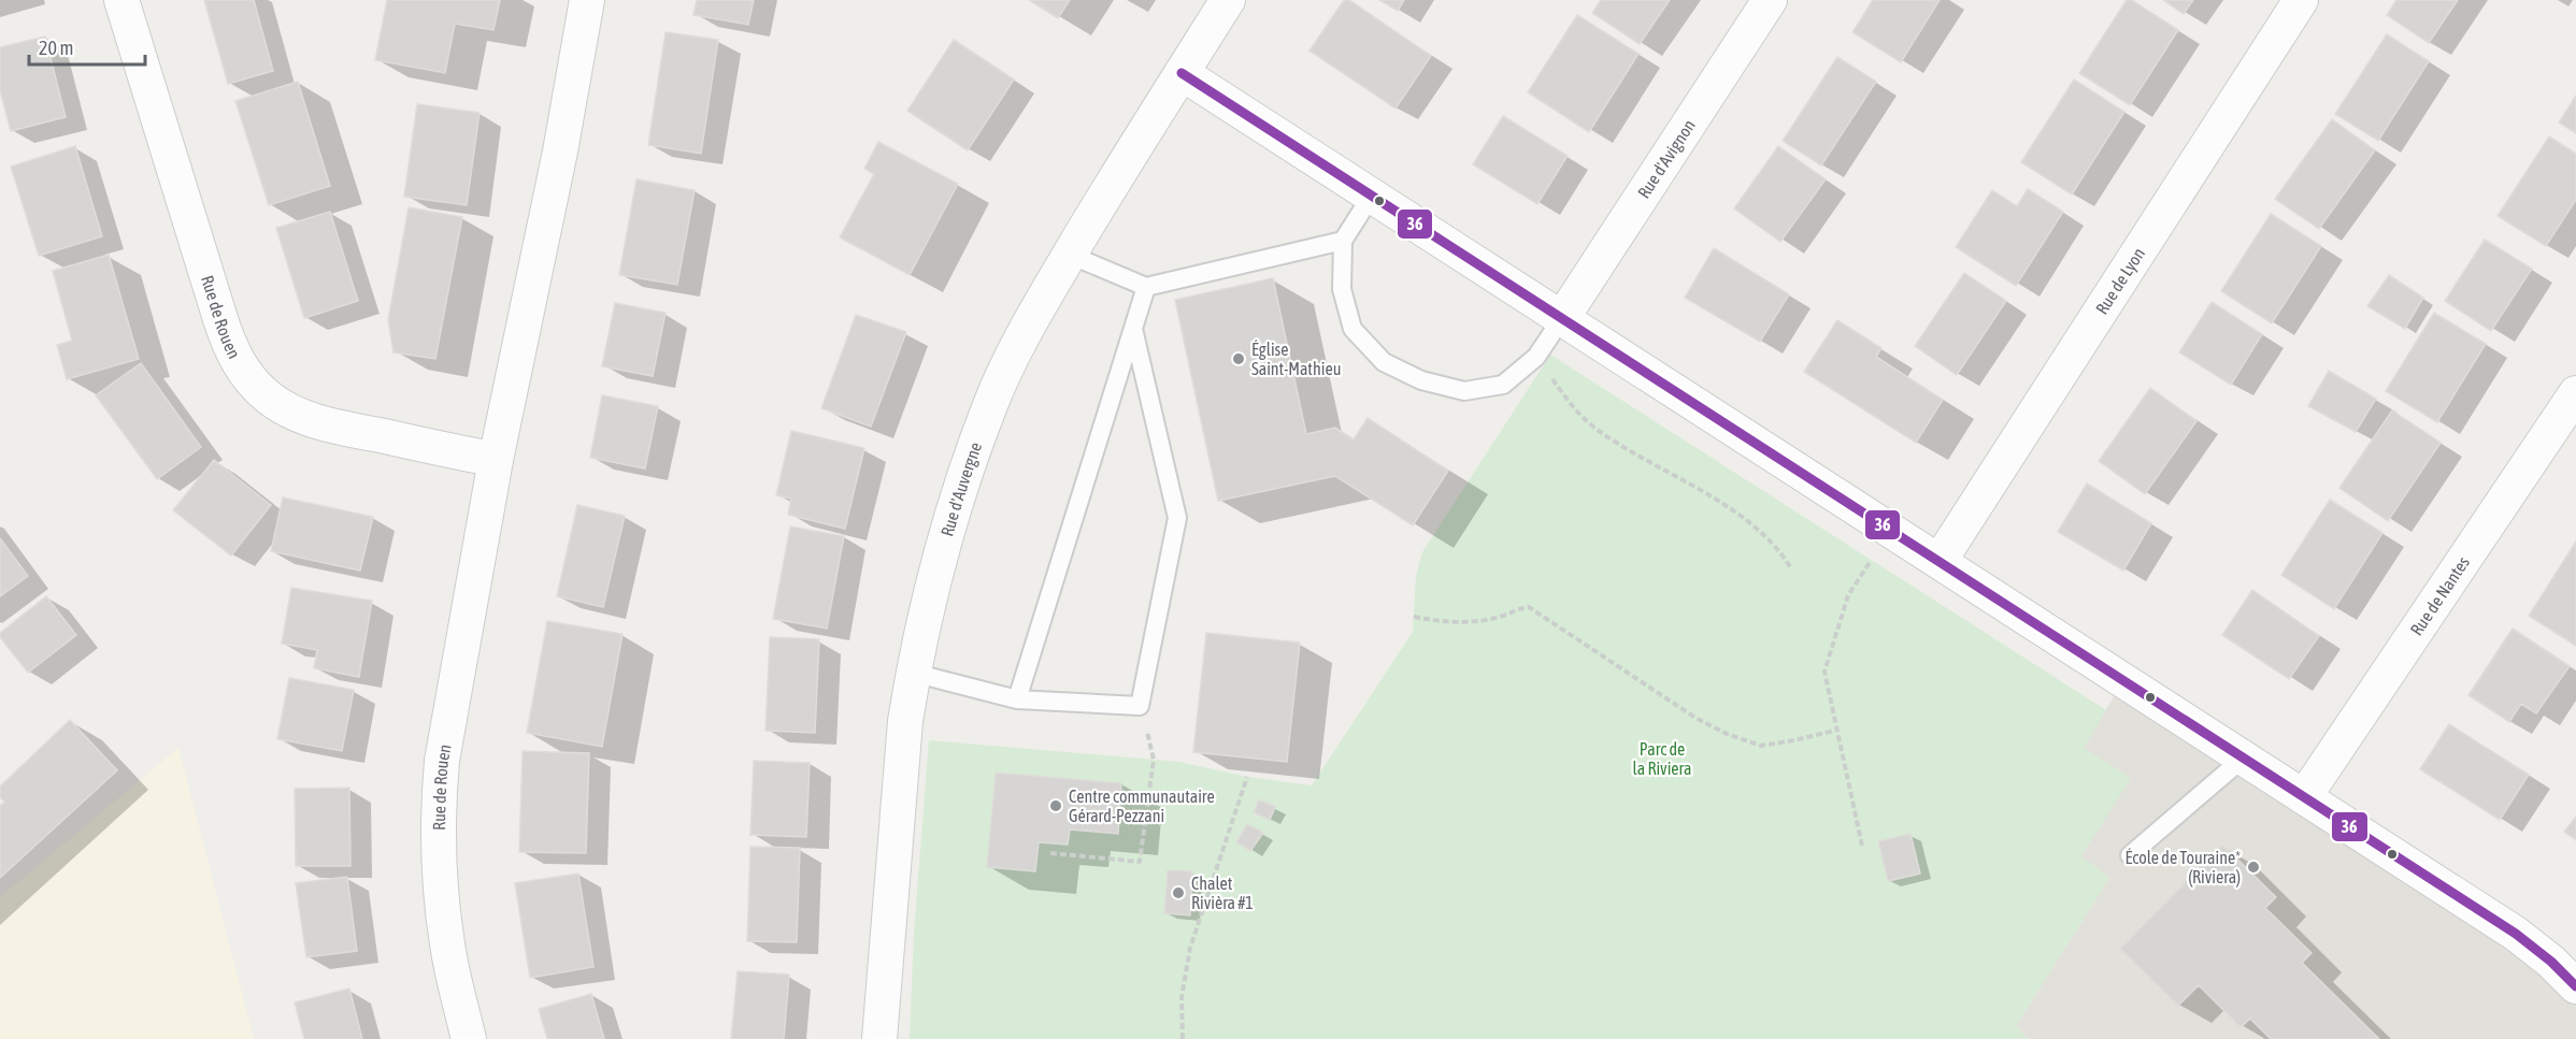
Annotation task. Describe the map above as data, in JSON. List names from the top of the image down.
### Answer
{
  "streets": {
    "street": [
      "Rue d'Avignon",
      "Rue de Lyon",
      "Rue de Rouen",
      "Rue d'Auvergne",
      "Rue de Nantes"
    ]
  },
  "parks": ["Parc de la Riviera"],
  "places": [
    "Église Saint-Mathieu",
    "Centre communautaire Gérard-Pezzani",
    "École de Touraine* (Riviera)",
    "Chalet Rivièra #1"
  ],
  "lines": ["transit line 36"],
  "scale_bar": "20 m"
}
